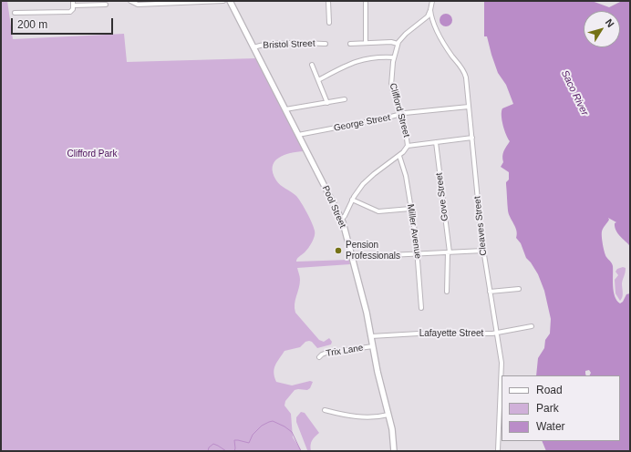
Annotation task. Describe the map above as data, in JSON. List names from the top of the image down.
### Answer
{
  "streets": {
    "main road": ["Pool Street"],
    "street": [
      "Bristol Street",
      "Clifford Street",
      "George Street",
      "Gove Street",
      "Cleaves Street",
      "Miller Avenue",
      "Lafayette Street",
      "Trix Lane"
    ]
  },
  "crossings": [
    ["Bristol Street", "Pool Street"],
    ["Clifford Street", "George Street"],
    ["Clifford Street", "Pool Street"],
    ["Clifford Street", "Cleaves Street"],
    ["Clifford Street", "Miller Avenue"],
    ["George Street", "Pool Street"],
    ["George Street", "Cleaves Street"],
    ["Pool Street", "Lafayette Street"],
    ["Pool Street", "Trix Lane"],
    ["Cleaves Street", "Lafayette Street"]
  ],
  "water": ["Saco River"],
  "parks": ["Clifford Park"],
  "places": ["Pension Professionals"],
  "legend": ["Road", "Park", "Water"],
  "scale_bar": "200 m",
  "north": "top right"
}
